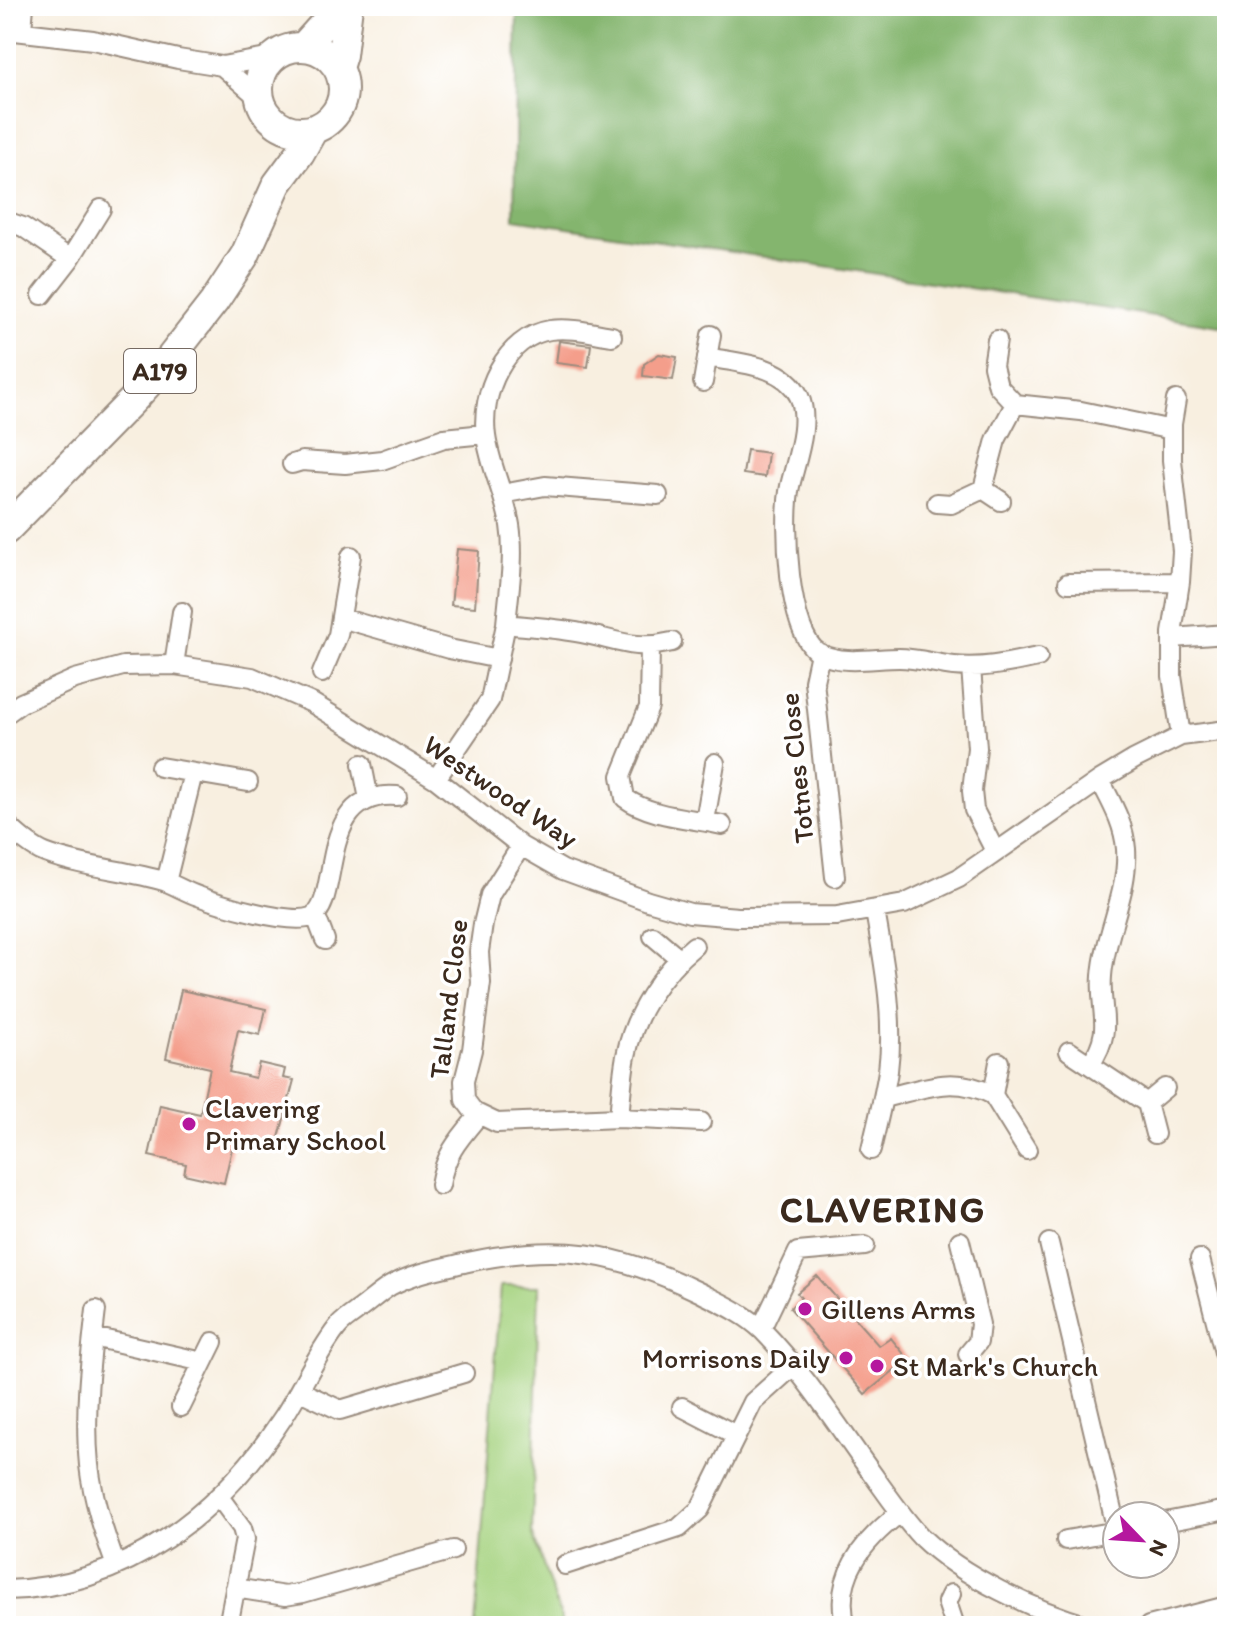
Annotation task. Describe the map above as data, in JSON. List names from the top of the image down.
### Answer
{
  "streets": {
    "highway": ["A179"],
    "street": ["Totnes Close", "Westwood Way", "Talland Close"]
  },
  "crossings": [
    ["Westwood Way", "Talland Close"]
  ],
  "districts": ["CLAVERING"],
  "places": [
    "Clavering Primary School",
    "Gillens Arms",
    "Morrisons Daily",
    "St Mark's Church"
  ],
  "north": "bottom right"
}
